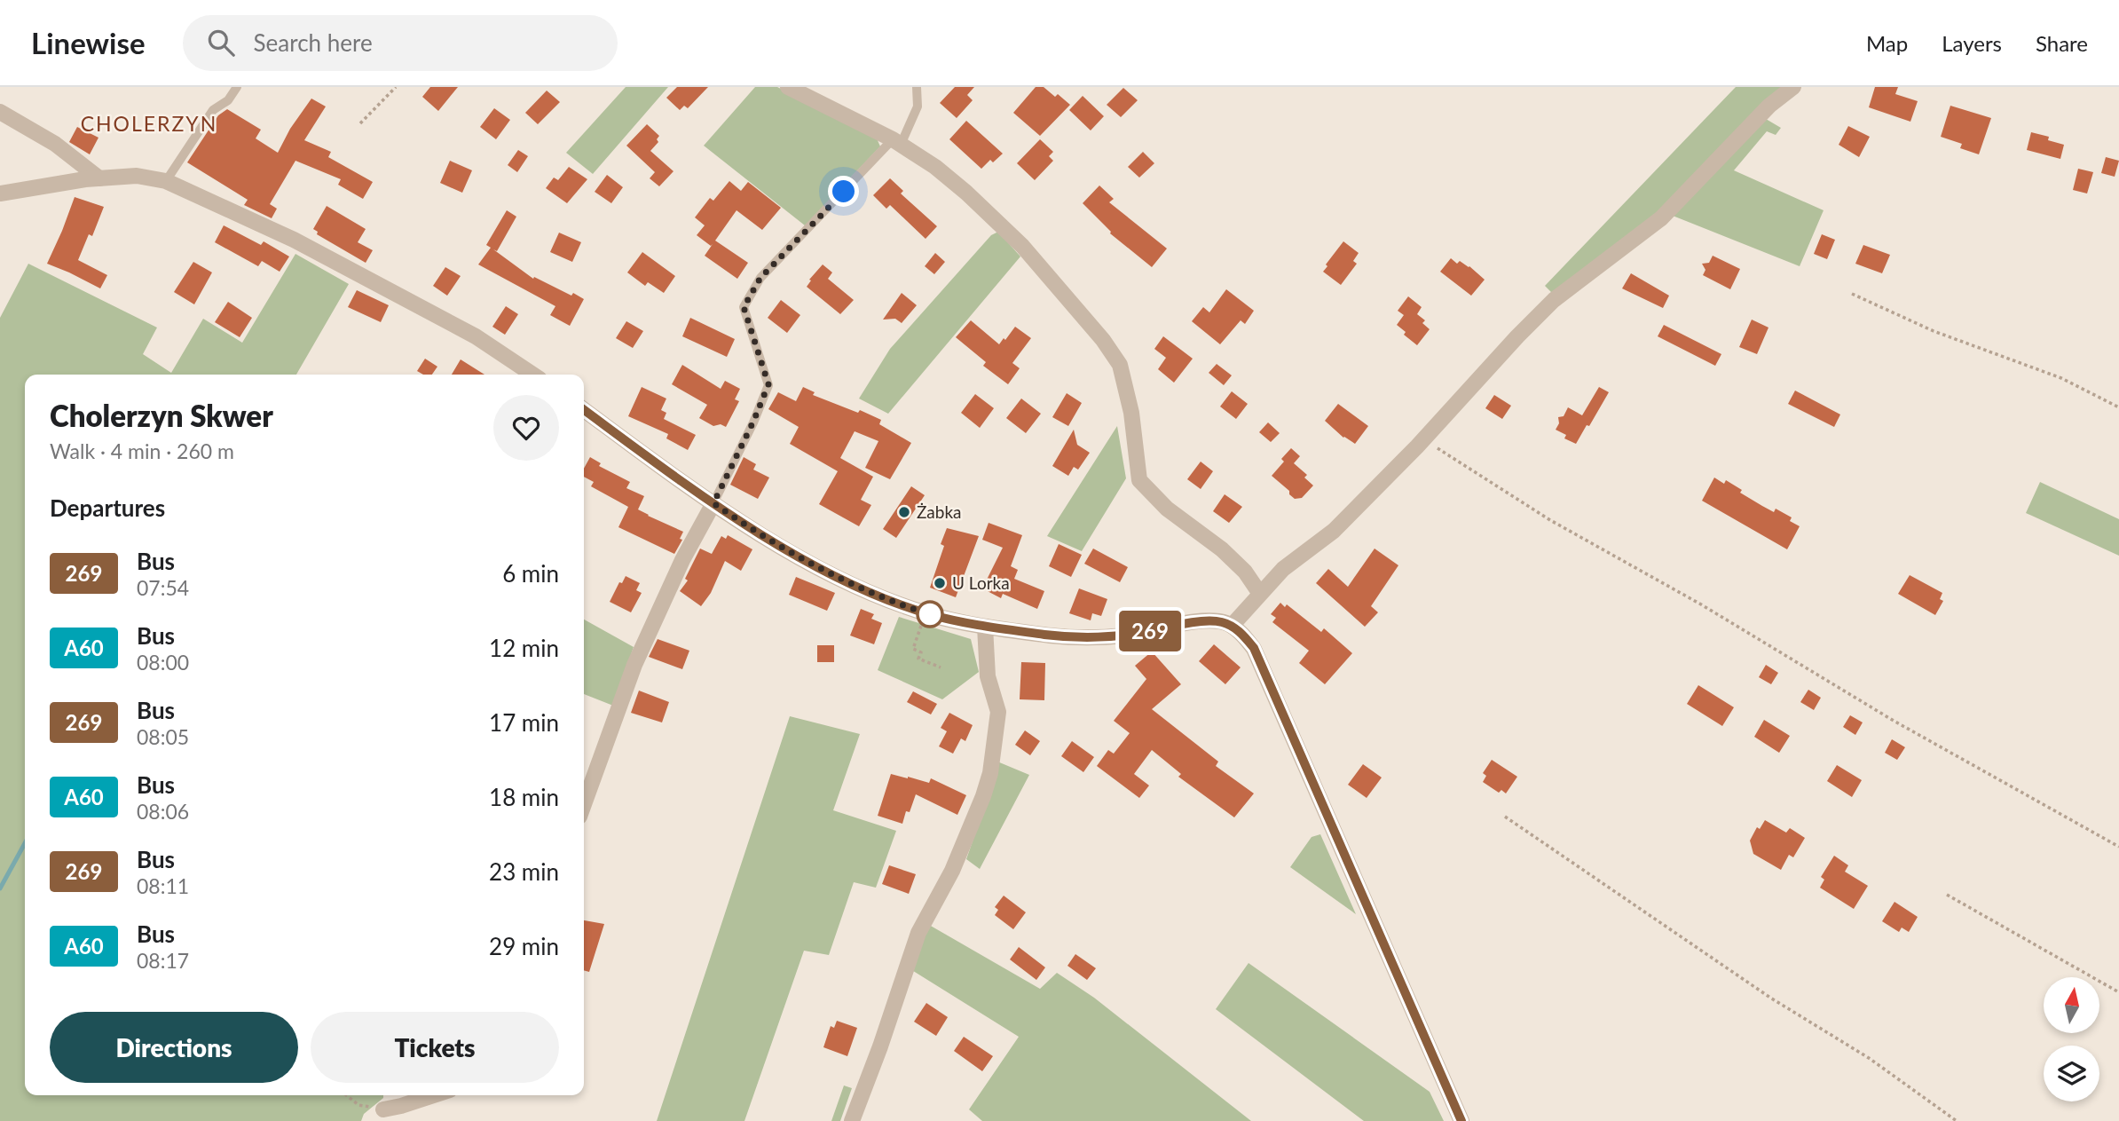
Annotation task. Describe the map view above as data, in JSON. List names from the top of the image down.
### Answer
{
  "districts": ["CHOLERZYN"],
  "places": ["Żabka", "U Lorka"],
  "lines": ["bus line 269"],
  "north": "top",
  "page": {
    "header": "Linewise",
    "search": "Search here",
    "nav": ["Map", "Layers", "Share"],
    "on_map": "269",
    "heading": [
      ["Cholerzyn Skwer", "Walk · 4 min · 260 m"],
      "Departures"
    ],
    "list": [
      {
        "mark": "269",
        "name": "Bus",
        "note": "07:54",
        "value": "6 min"
      },
      {
        "mark": "A60",
        "name": "Bus",
        "note": "08:00",
        "value": "12 min"
      },
      {
        "mark": "269",
        "name": "Bus",
        "note": "08:05",
        "value": "17 min"
      },
      {
        "mark": "A60",
        "name": "Bus",
        "note": "08:06",
        "value": "18 min"
      },
      {
        "mark": "269",
        "name": "Bus",
        "note": "08:11",
        "value": "23 min"
      },
      {
        "mark": "A60",
        "name": "Bus",
        "note": "08:17",
        "value": "29 min"
      }
    ],
    "buttons": ["Directions", "Tickets"]
  }
}
